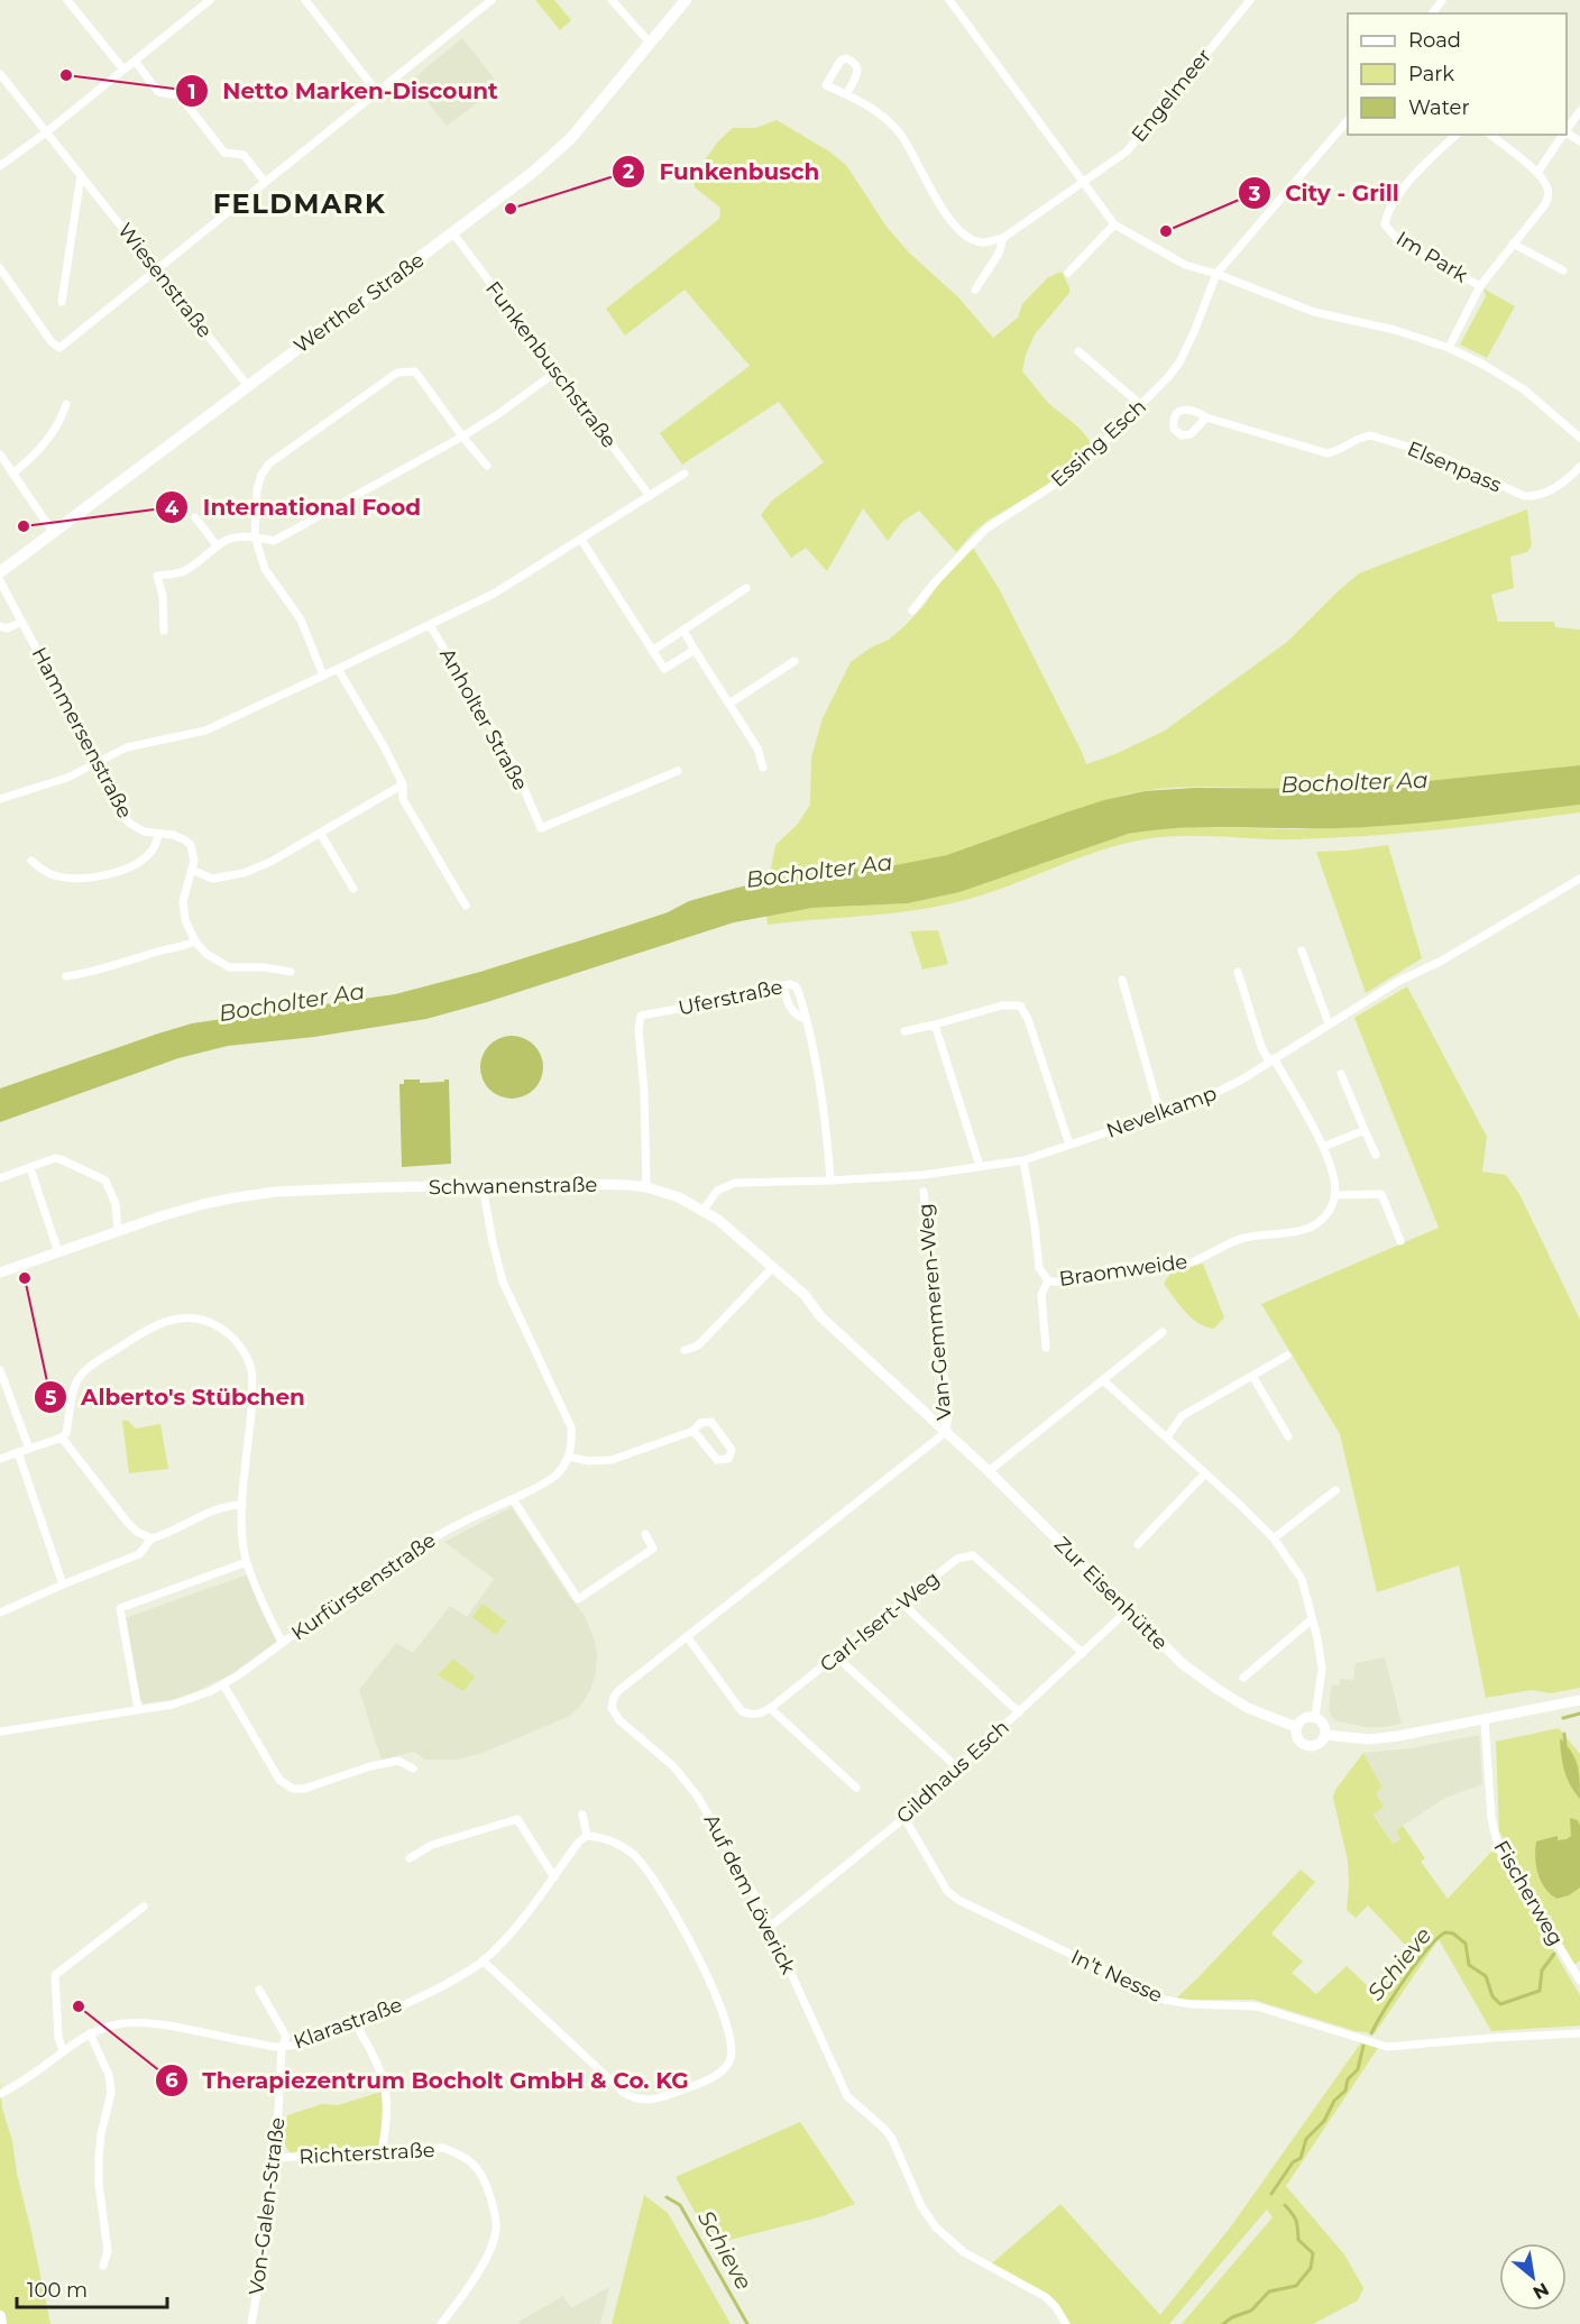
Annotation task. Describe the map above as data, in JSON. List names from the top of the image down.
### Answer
{
  "streets": {
    "main road": ["Werther Straße"],
    "street": [
      "Engelmeer",
      "Im Park",
      "Wiesenstraße",
      "Funkenbuschstraße",
      "Essing Esch",
      "Elsenpass",
      "Anholter Straße",
      "Hammersenstraße",
      "Uferstraße",
      "Nevelkamp",
      "Schwanenstraße",
      "Braomweide",
      "Van-Gemmeren-Weg",
      "Kurfürstenstraße",
      "Zur Eisenhütte",
      "Carl-Isert-Weg",
      "Gildhaus Esch",
      "Fischerweg",
      "Auf dem Löverick",
      "In't Nesse",
      "Klarastraße",
      "Richterstraße",
      "Von-Galen-Straße"
    ]
  },
  "crossings": [
    ["Wiesenstraße", "Werther Straße"],
    ["Werther Straße", "Funkenbuschstraße"],
    ["Funkenbuschstraße", "Anholter Straße"],
    ["Anholter Straße", "Hammersenstraße"],
    ["Uferstraße", "Nevelkamp"],
    ["Uferstraße", "Schwanenstraße"],
    ["Nevelkamp", "Schwanenstraße"],
    ["Nevelkamp", "Braomweide"],
    ["Schwanenstraße", "Van-Gemmeren-Weg"],
    ["Schwanenstraße", "Zur Eisenhütte"],
    ["Schwanenstraße", "Auf dem Löverick"],
    ["Van-Gemmeren-Weg", "Zur Eisenhütte"],
    ["Van-Gemmeren-Weg", "Auf dem Löverick"],
    ["Zur Eisenhütte", "Gildhaus Esch"],
    ["Zur Eisenhütte", "Fischerweg"],
    ["Zur Eisenhütte", "Auf dem Löverick"],
    ["Carl-Isert-Weg", "Gildhaus Esch"],
    ["Gildhaus Esch", "Auf dem Löverick"],
    ["Gildhaus Esch", "In't Nesse"],
    ["Klarastraße", "Von-Galen-Straße"],
    ["Richterstraße", "Von-Galen-Straße"]
  ],
  "districts": ["FELDMARK"],
  "water": ["Bocholter Aa", "Schieve"],
  "places": [
    "Netto Marken-Discount",
    "Funkenbusch",
    "City - Grill",
    "International Food",
    "Alberto's Stübchen",
    "Therapiezentrum Bocholt GmbH & Co. KG"
  ],
  "legend": ["Road", "Park", "Water"],
  "scale_bar": "100 m",
  "north": "bottom right"
}
